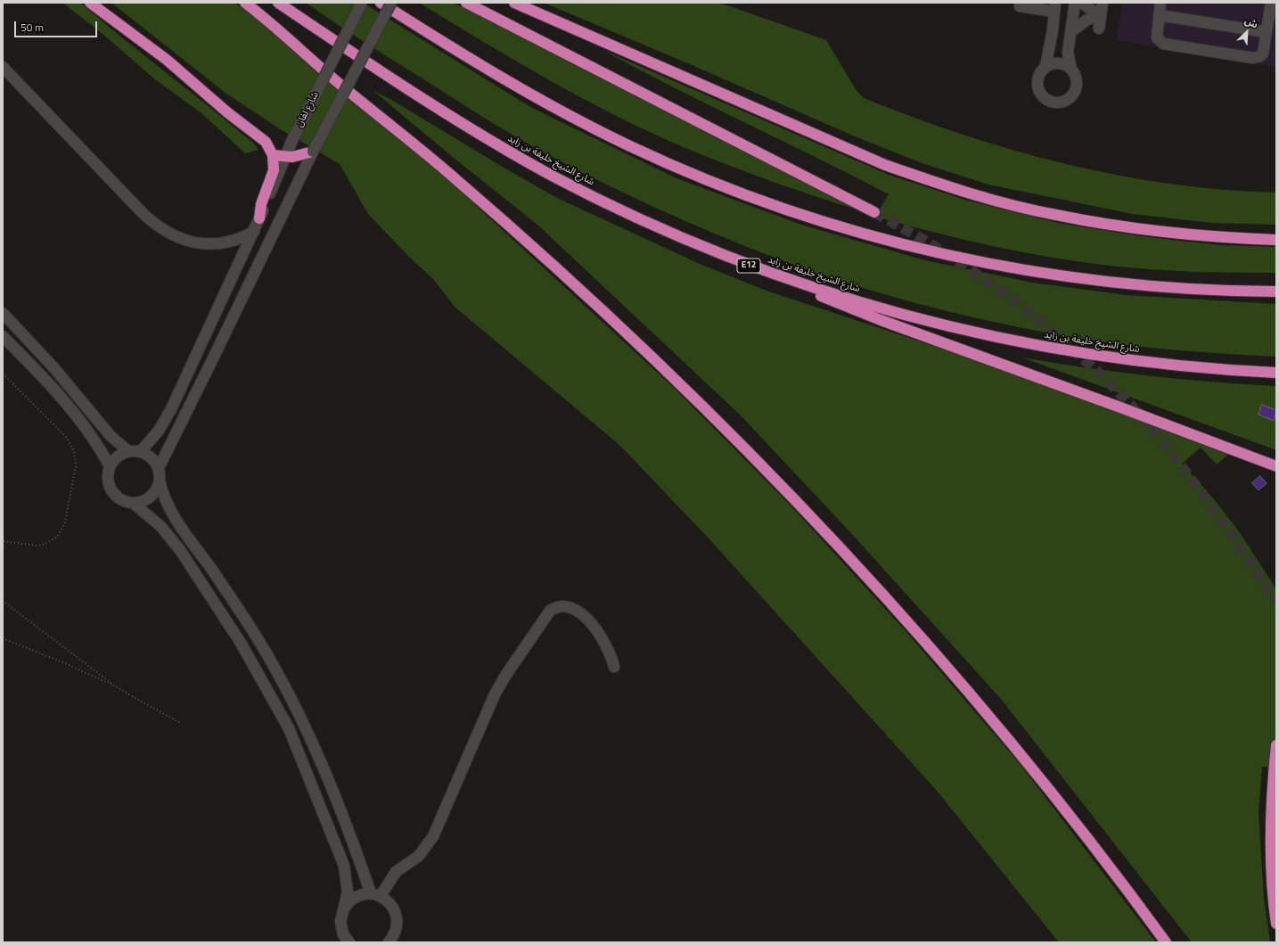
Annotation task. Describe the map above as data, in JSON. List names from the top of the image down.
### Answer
{
  "streets": {
    "highway": ["شارع الشيخ خليفة بن زايد", "E12"],
    "street": ["شارع لفان"]
  },
  "scale_bar": "50 m",
  "north": "top right"
}
